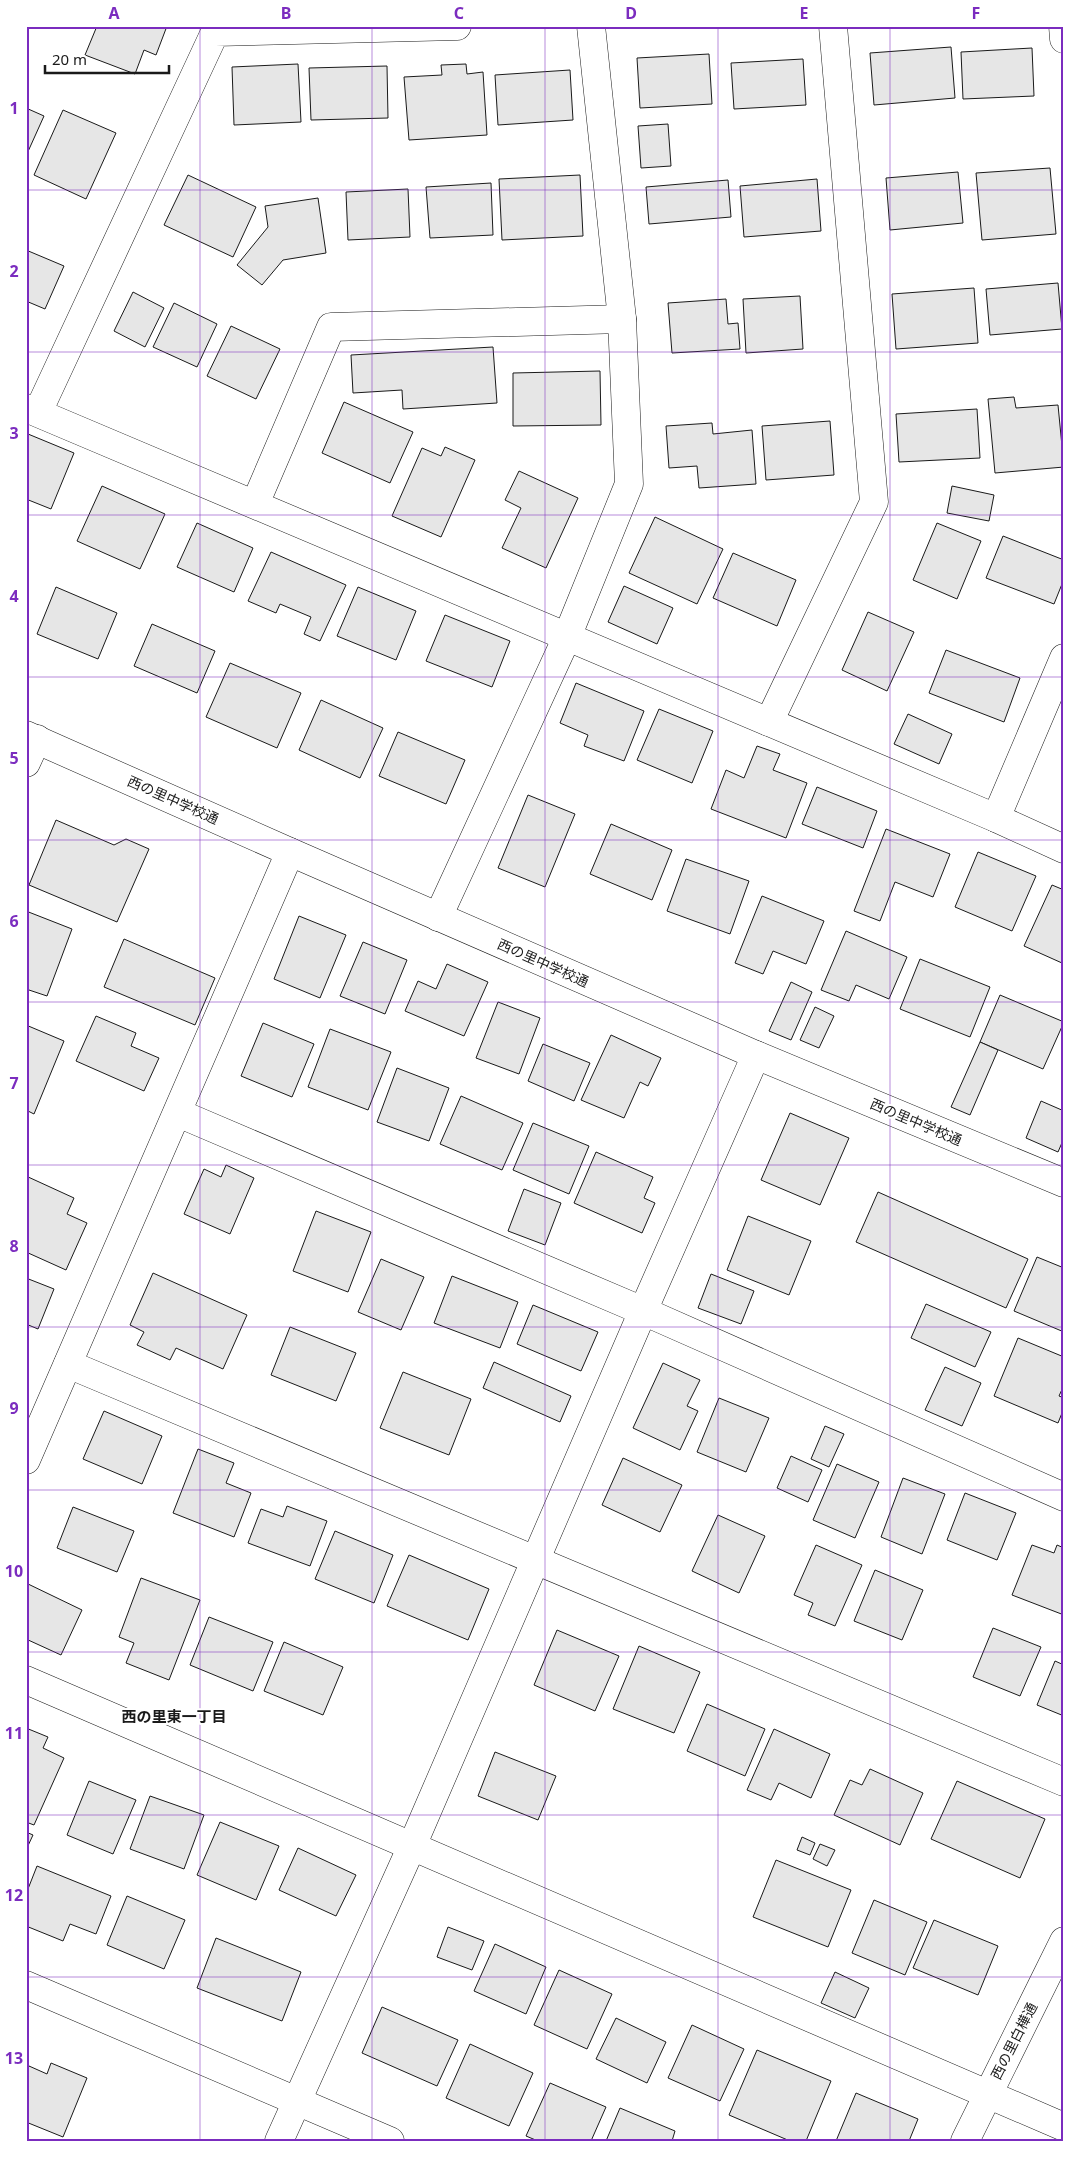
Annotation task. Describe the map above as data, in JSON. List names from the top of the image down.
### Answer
{
  "streets": {
    "street": ["西の里中学校通", "西の里白樺通"]
  },
  "districts": ["西の里東一丁目"],
  "scale_bar": "20 m",
  "grid": {
    "columns": [
      "A",
      "B",
      "C",
      "D",
      "E",
      "F"
    ],
    "rows": [
      "1",
      "2",
      "3",
      "4",
      "5",
      "6",
      "7",
      "8",
      "9",
      "10",
      "11",
      "12",
      "13"
    ]
  }
}
